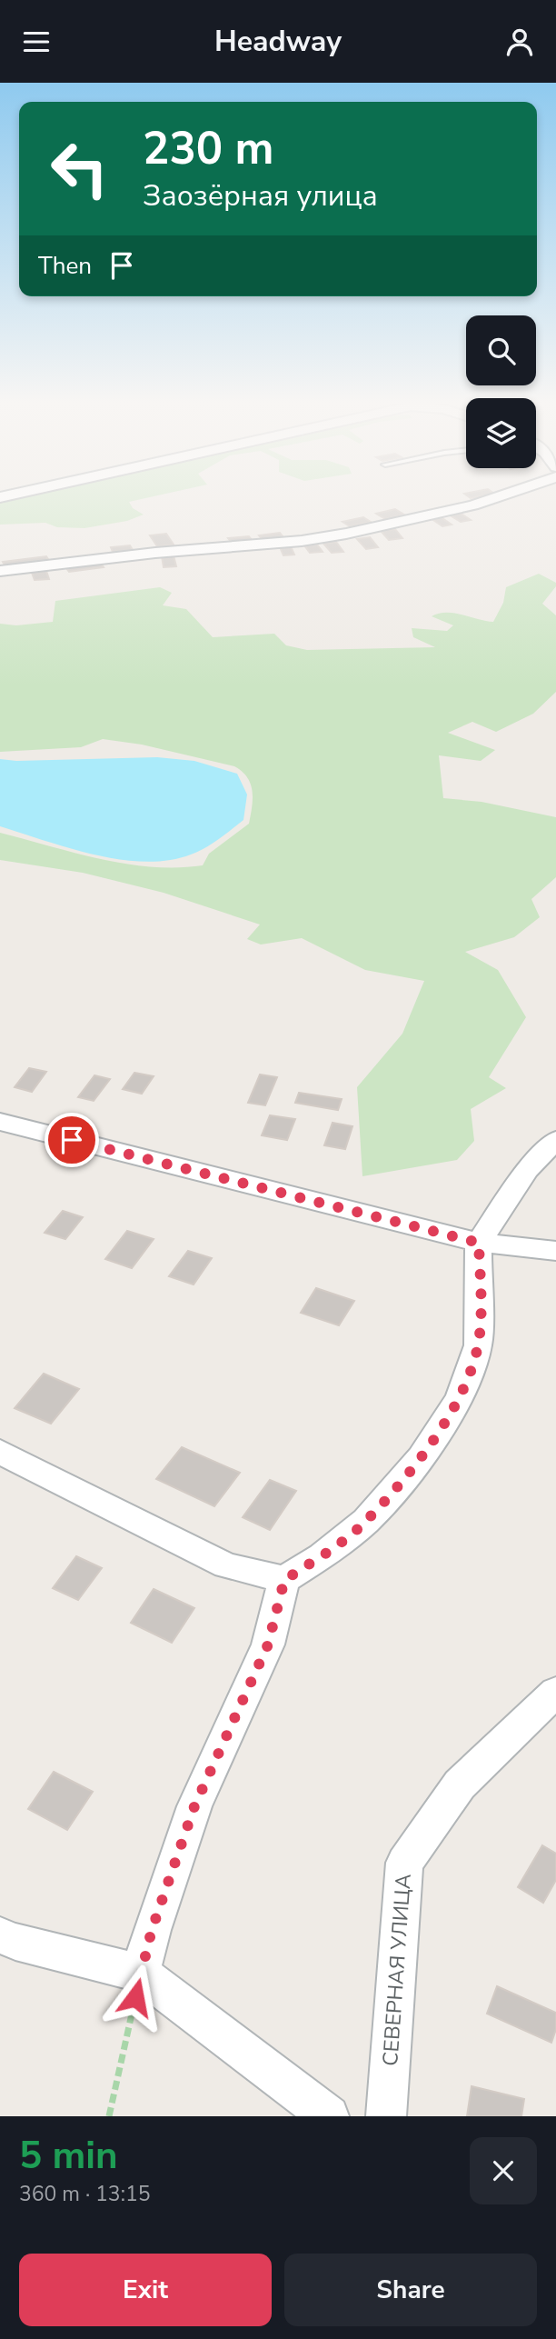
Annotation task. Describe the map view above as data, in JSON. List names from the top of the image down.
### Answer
{
  "streets": {
    "street": ["СЕВЕРНАЯ УЛИЦА"]
  },
  "page": {
    "header": "Headway",
    "turn": ["230 m", "Заозёрная улица"],
    "then": "Then",
    "heading": ["5 min", "360 m · 13:15"],
    "buttons": ["Exit", "Share"]
  }
}
